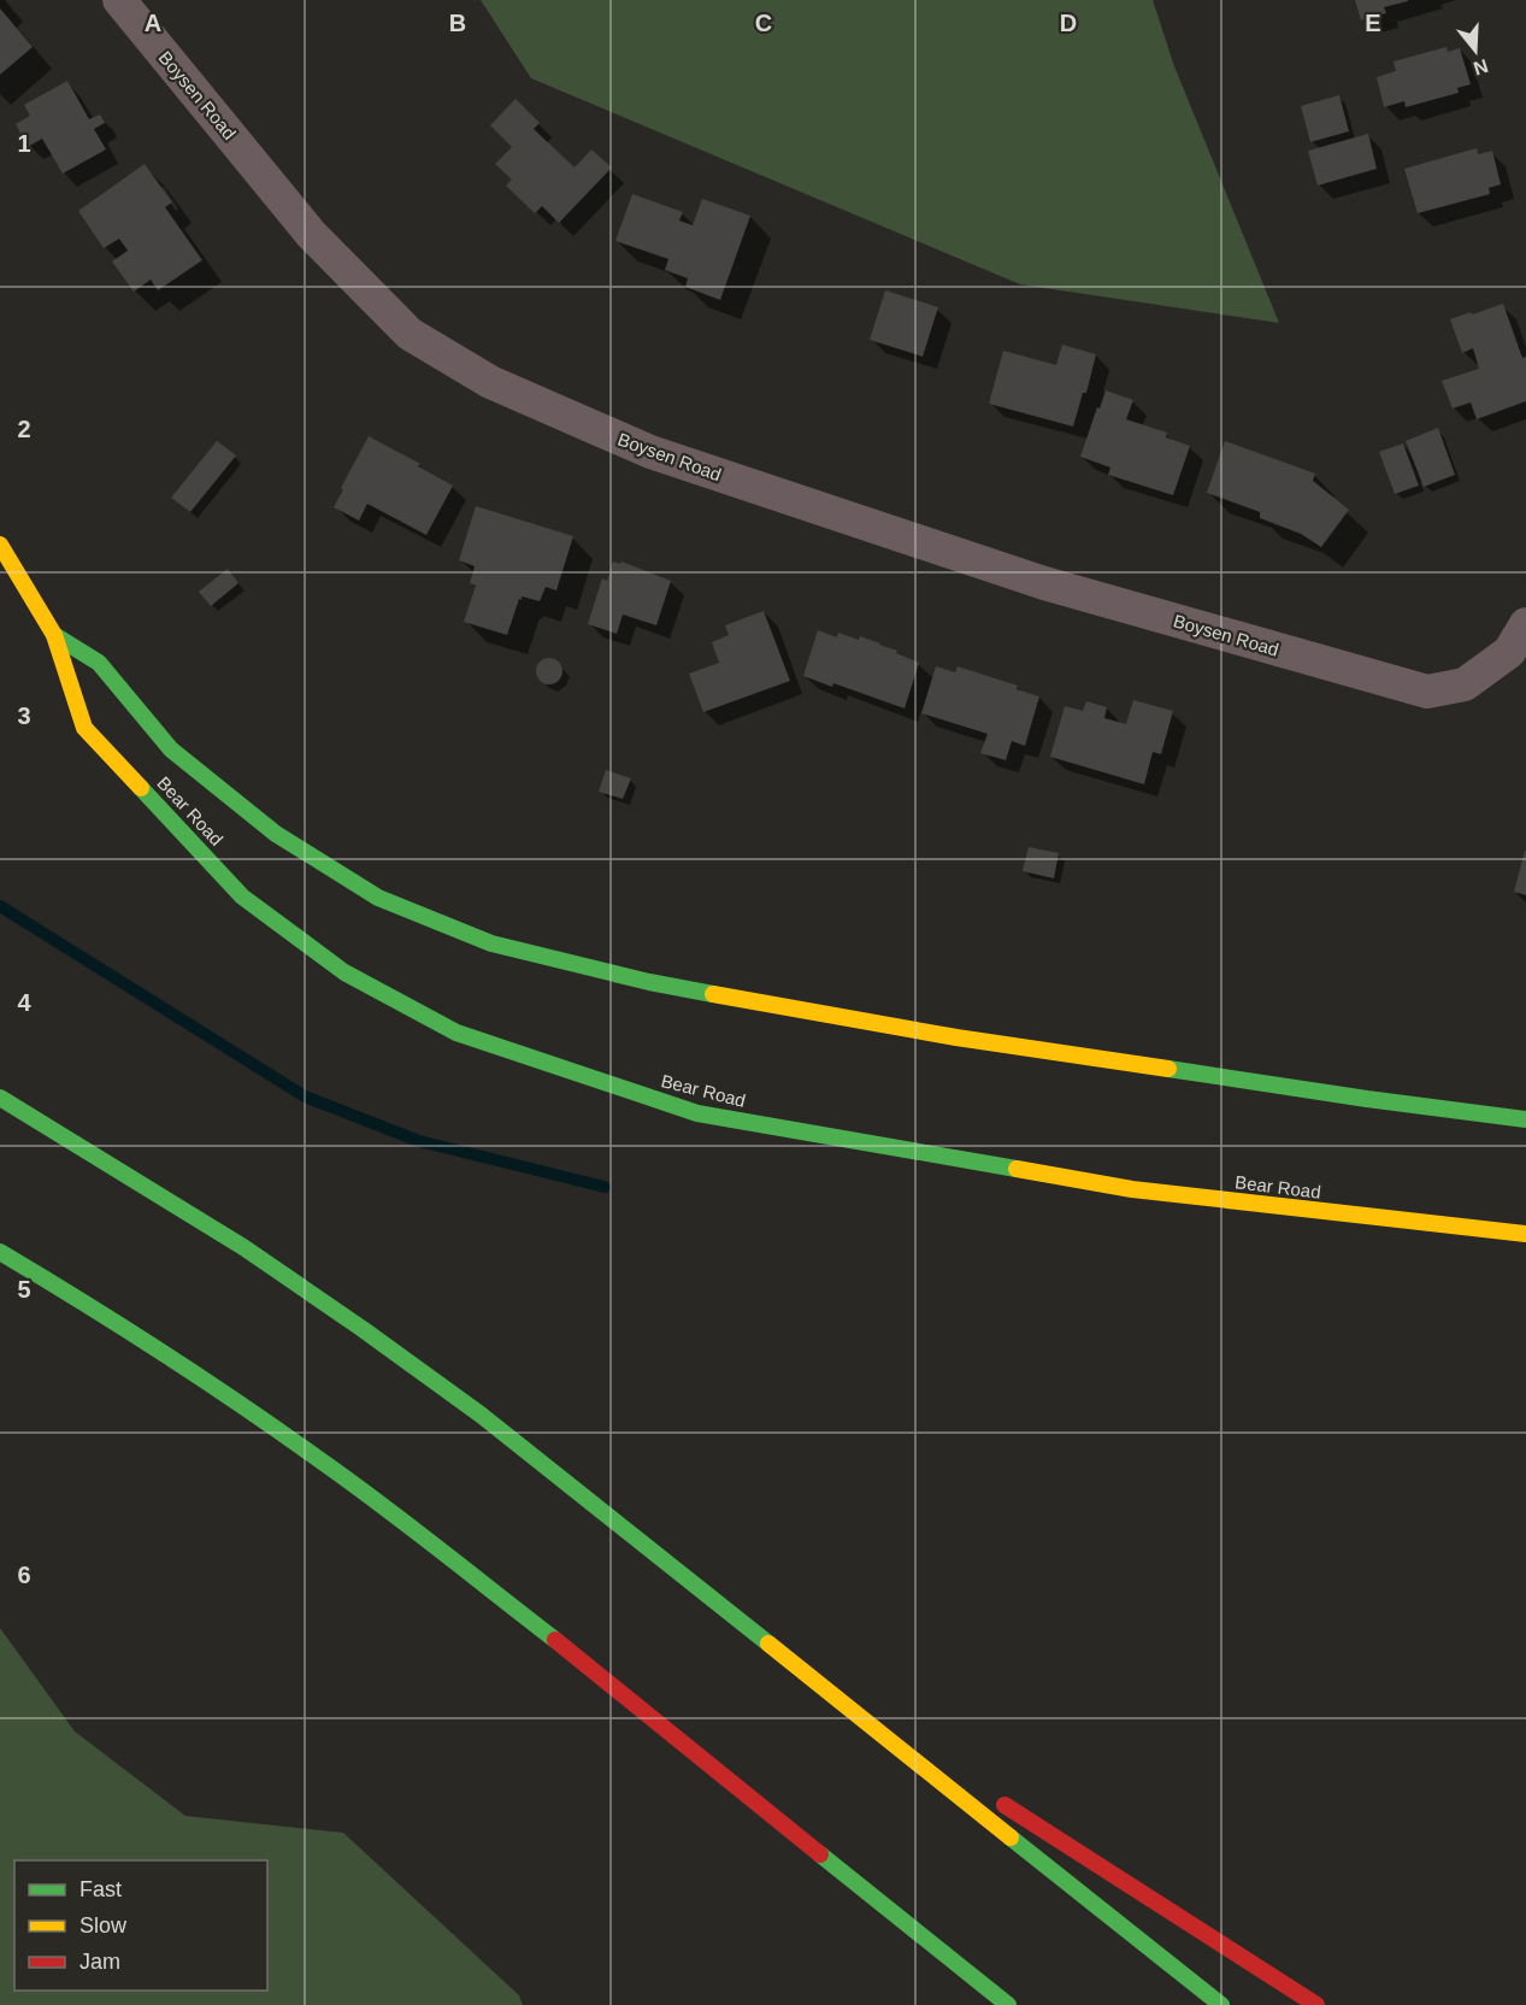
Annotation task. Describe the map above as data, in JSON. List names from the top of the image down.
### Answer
{
  "streets": {
    "main road": ["Bear Road"],
    "street": ["Boysen Road"]
  },
  "legend": ["Fast", "Slow", "Jam"],
  "north": "bottom",
  "grid": {
    "columns": [
      "A",
      "B",
      "C",
      "D",
      "E"
    ],
    "rows": [
      "1",
      "2",
      "3",
      "4",
      "5",
      "6"
    ]
  }
}
